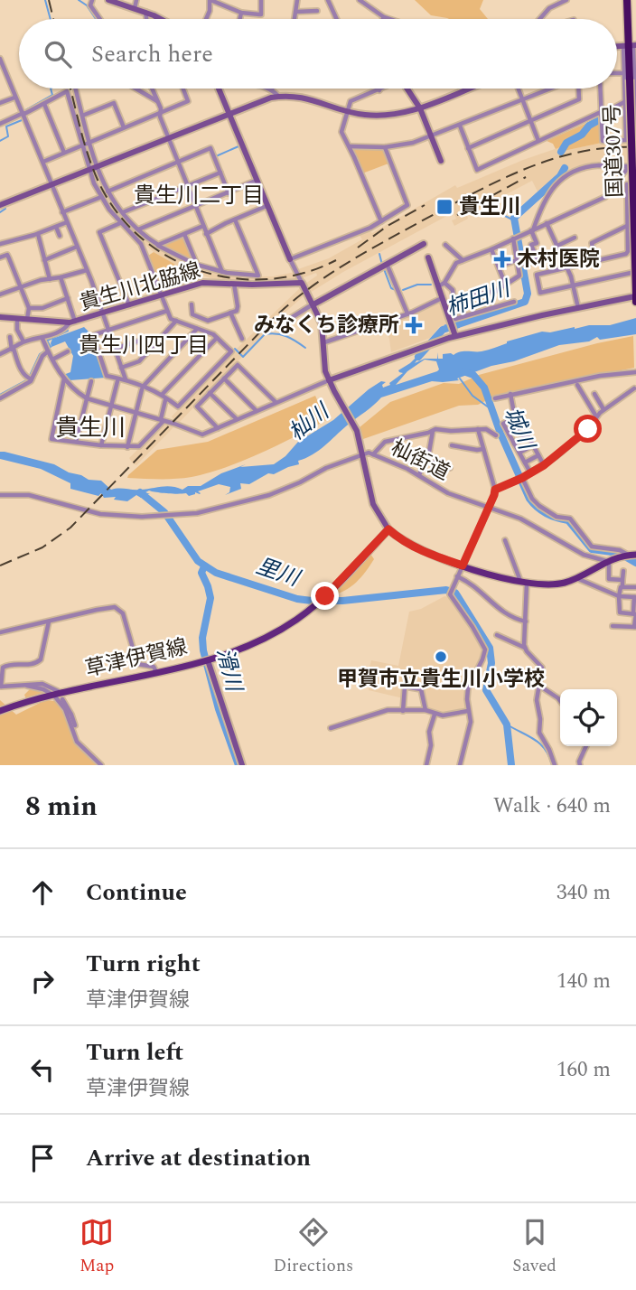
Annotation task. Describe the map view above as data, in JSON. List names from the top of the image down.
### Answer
{
  "streets": {
    "highway": ["国道307号"],
    "main road": ["草津伊賀線"],
    "street": ["貴生川北脇線", "杣街道"]
  },
  "districts": ["貴生川二丁目", "貴生川四丁目", "貴生川"],
  "water": [
    "柿田川",
    "杣川",
    "城川",
    "里川",
    "滑川"
  ],
  "places": {
    "transit": ["貴生川"],
    "health": ["木村医院", "みなくち診療所"],
    "other": ["甲賀市立貴生川小学校"]
  },
  "page": {
    "search": "Search here",
    "heading": ["8 min", "Walk · 640 m"],
    "list": [
      ["Continue", "340 m"],
      ["Turn right", "草津伊賀線", "140 m"],
      ["Turn left", "草津伊賀線", "160 m"],
      "Arrive at destination"
    ],
    "nav": ["Map", "Directions", "Saved"]
  }
}
